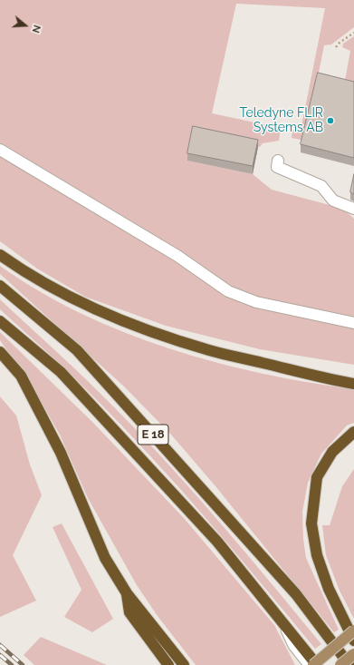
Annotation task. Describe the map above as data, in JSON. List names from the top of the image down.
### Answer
{
  "streets": {
    "highway": ["E 18"]
  },
  "places": ["Teledyne FLIR Systems AB"],
  "north": "right"
}
